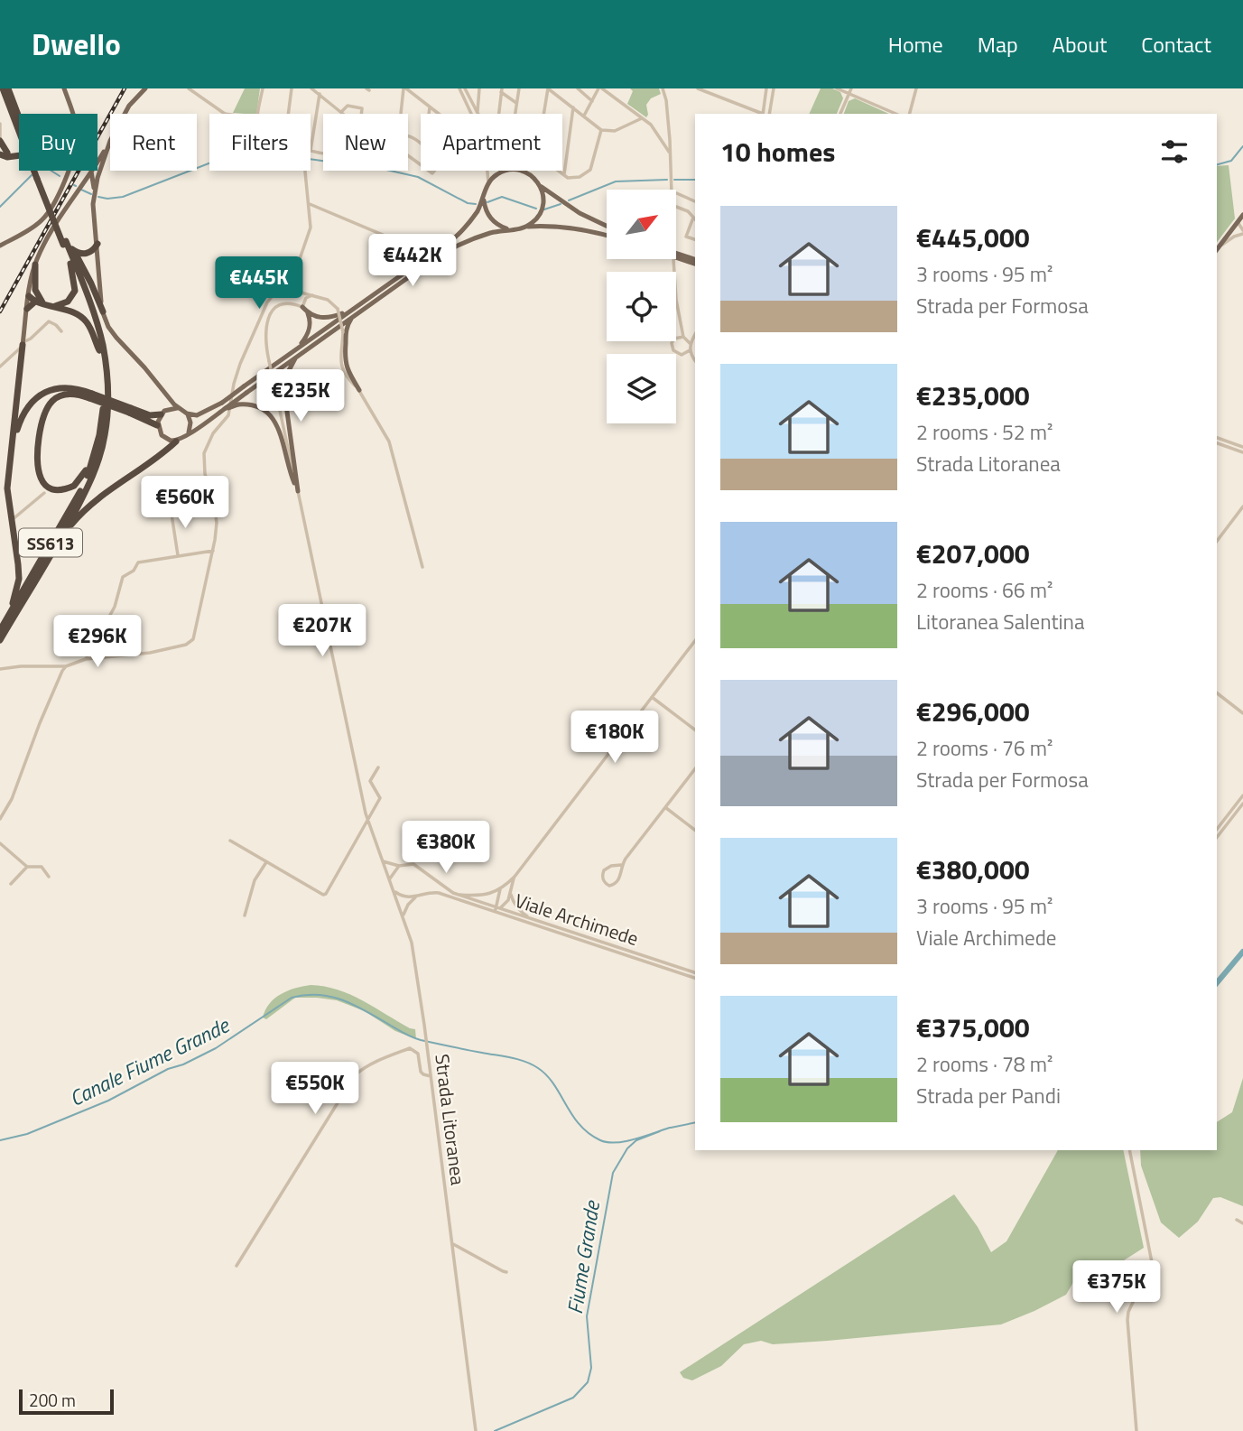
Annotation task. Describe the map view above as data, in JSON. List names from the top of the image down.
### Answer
{
  "streets": {
    "highway": ["SS613"],
    "street": ["Viale Archimede", "Strada Litoranea"]
  },
  "crossings": [
    ["Viale Archimede", "Strada Litoranea"]
  ],
  "water": ["Canale Fiume Grande", "Fiume Grande"],
  "scale_bar": "200 m",
  "north": "top right",
  "page": {
    "header": "Dwello",
    "nav": [
      "Home",
      "Map",
      "About",
      "Contact"
    ],
    "chip": [
      "Buy",
      "Rent",
      "Filters",
      "New",
      "Apartment"
    ],
    "heading": "10 homes",
    "list": [
      {
        "name": "€445,000",
        "note": "3 rooms · 95 m² · Strada per Formosa"
      },
      {
        "name": "€235,000",
        "note": "2 rooms · 52 m² · Strada Litoranea"
      },
      {
        "name": "€207,000",
        "note": "2 rooms · 66 m² · Litoranea Salentina"
      },
      {
        "name": "€296,000",
        "note": "2 rooms · 76 m² · Strada per Formosa"
      },
      {
        "name": "€380,000",
        "note": "3 rooms · 95 m² · Viale Archimede"
      },
      {
        "name": "€375,000",
        "note": "2 rooms · 78 m² · Strada per Pandi"
      }
    ],
    "price": [
      "€442K",
      "€445K",
      "€235K",
      "€560K",
      "€207K",
      "€296K",
      "€180K",
      "€380K",
      "€550K",
      "€375K"
    ],
    "scale": "200 m"
  }
}
